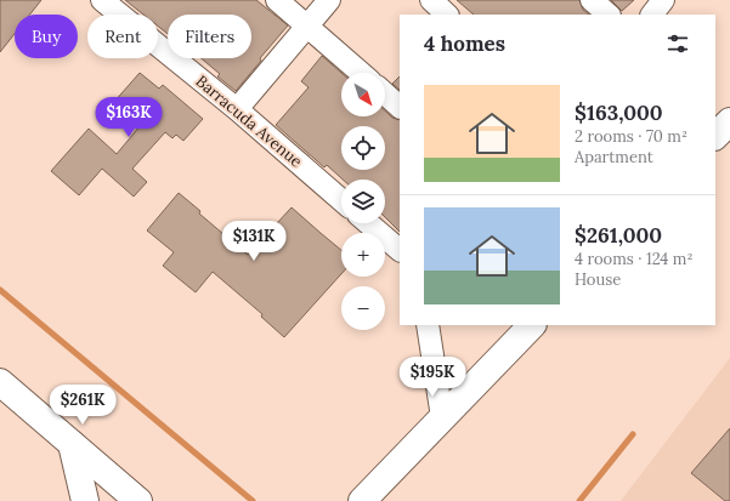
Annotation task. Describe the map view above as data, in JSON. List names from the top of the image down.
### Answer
{
  "streets": {
    "street": ["Barracuda Avenue"]
  },
  "north": "bottom right",
  "page": {
    "chip": ["Buy", "Rent", "Filters"],
    "heading": "4 homes",
    "map_buttons": ["+", "−"],
    "list": [
      {
        "name": "$163,000",
        "note": "2 rooms · 70 m² · Apartment"
      },
      {
        "name": "$261,000",
        "note": "4 rooms · 124 m² · House"
      }
    ],
    "price": [
      "$163K",
      "$131K",
      "$195K",
      "$261K"
    ]
  }
}
